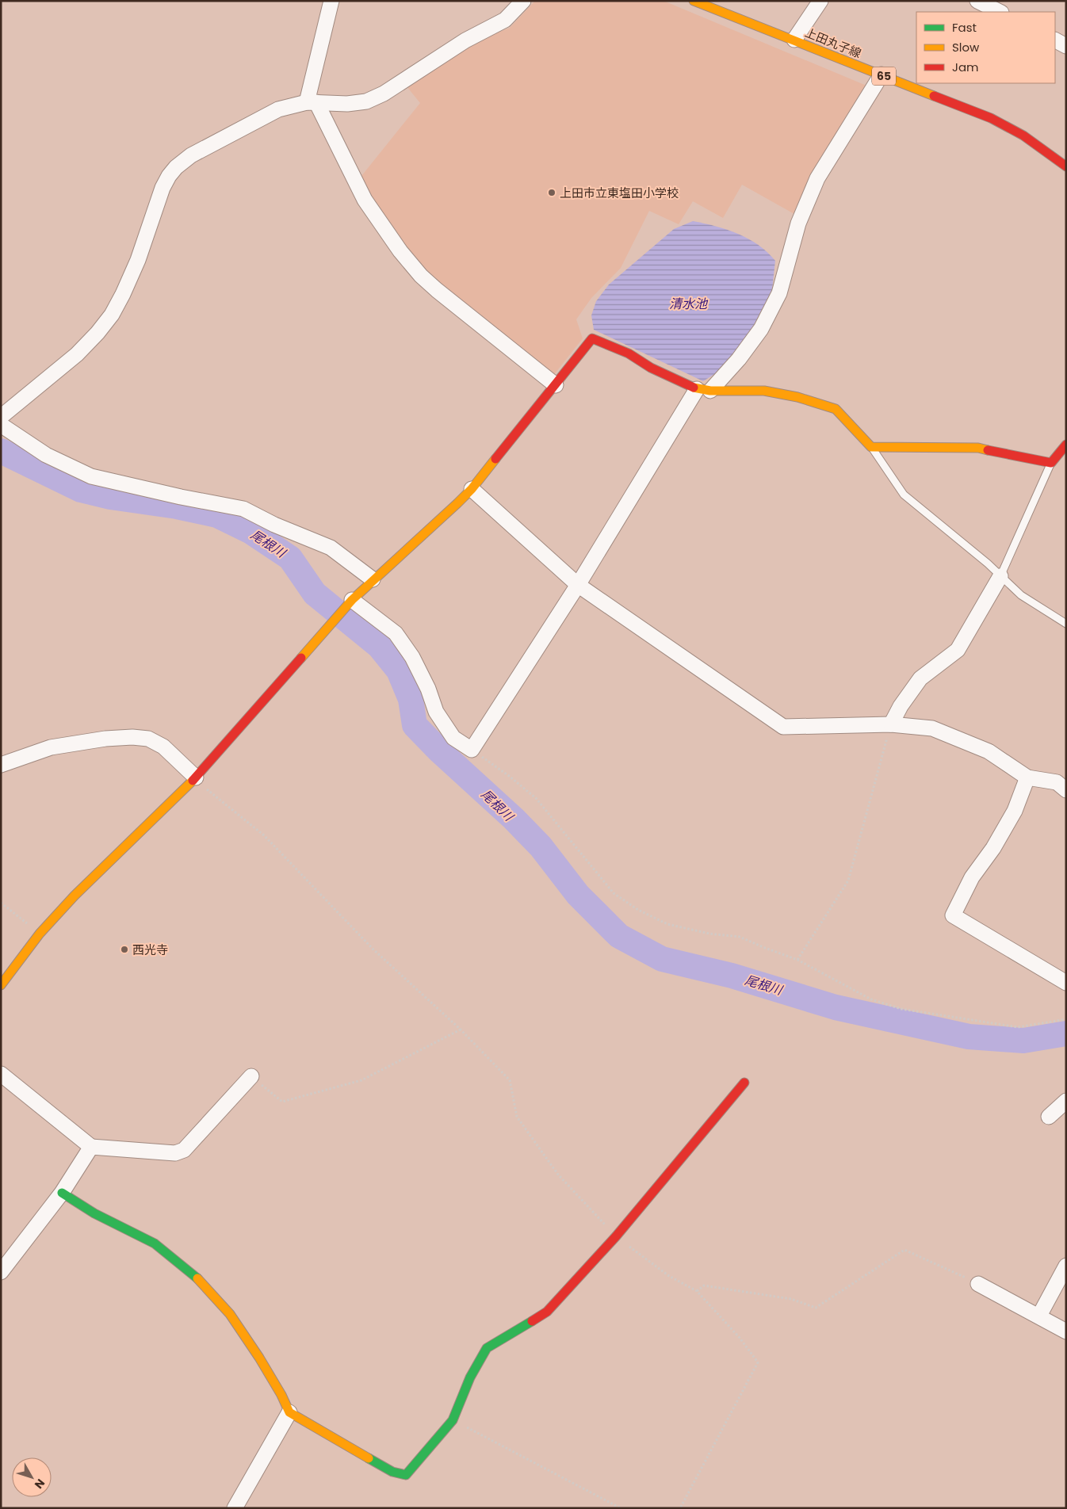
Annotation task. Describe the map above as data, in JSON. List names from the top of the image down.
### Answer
{
  "streets": {
    "street": ["上田丸子線", "65"]
  },
  "water": ["清水池", "尾根川"],
  "places": ["上田市立東塩田小学校", "西光寺"],
  "legend": ["Fast", "Slow", "Jam"],
  "north": "bottom right"
}
